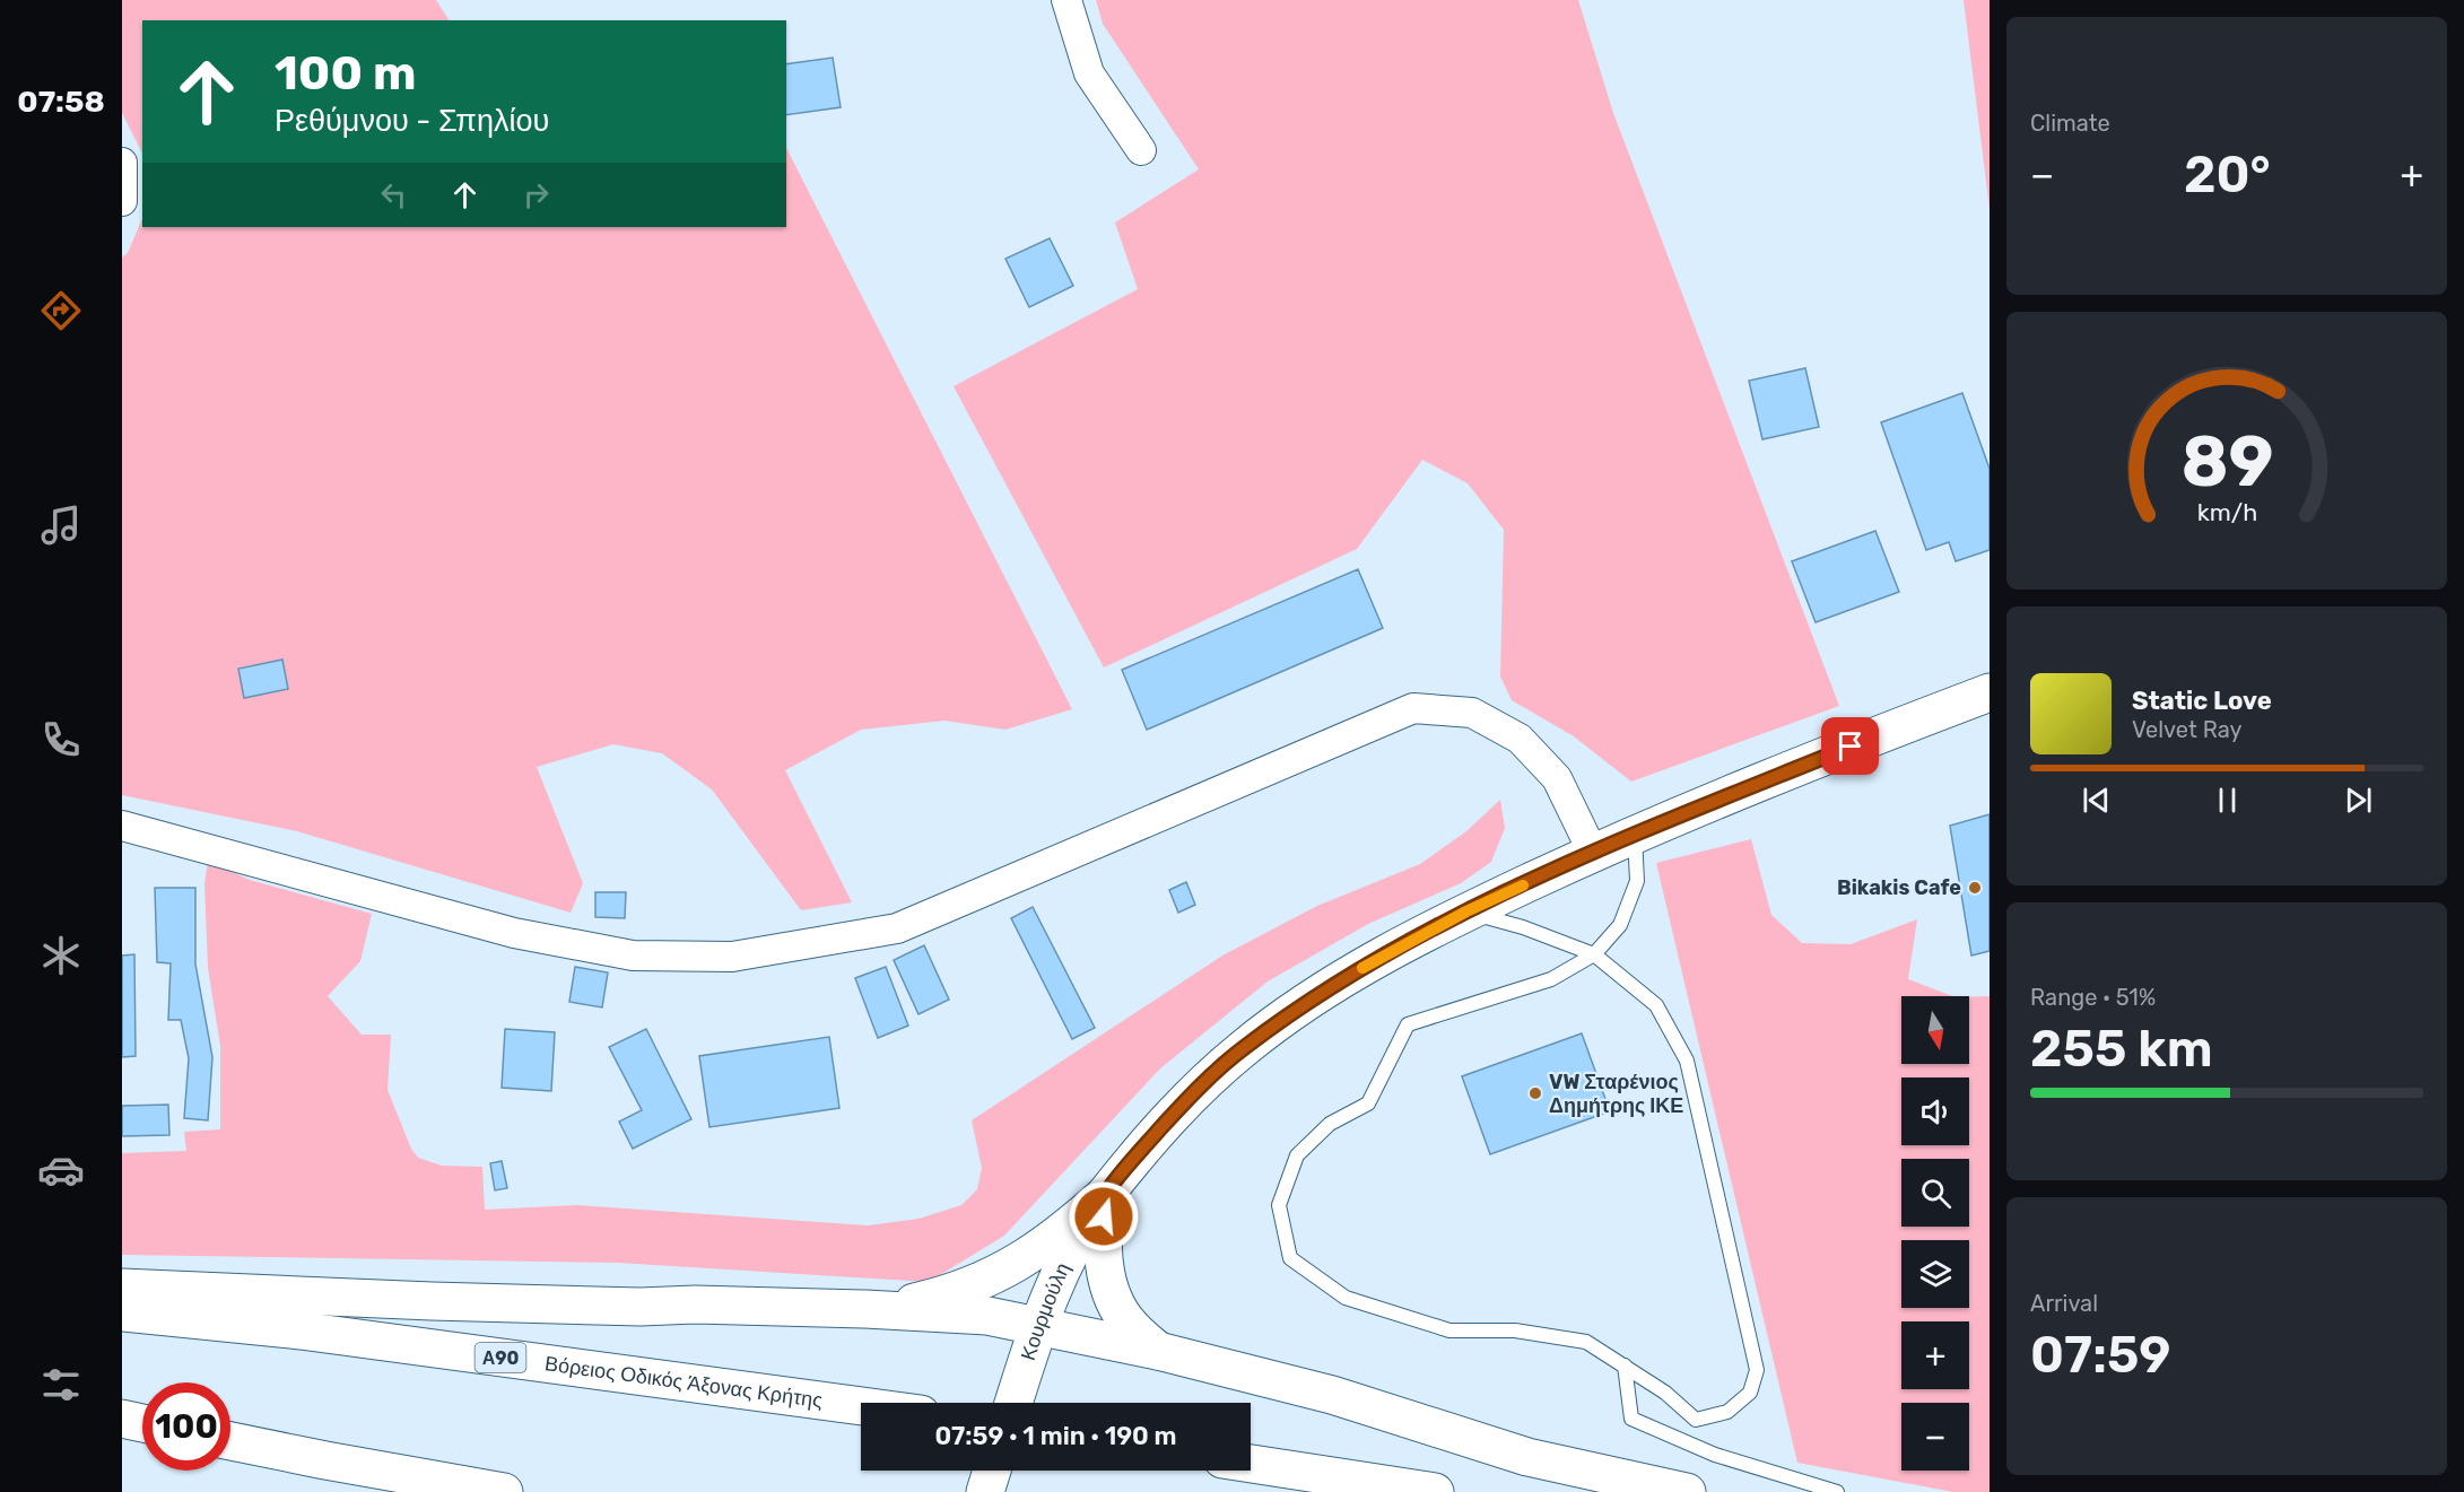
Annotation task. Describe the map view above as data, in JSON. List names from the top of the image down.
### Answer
{
  "streets": {
    "main road": ["Κουρμούλη", "Α90", "Βόρειος Οδικός Άξονας Κρήτης"]
  },
  "places": ["Bikakis Cafe", "VW Σταρένιος Δημήτρης ΙΚΕ"],
  "north": "bottom",
  "page": {
    "tabs": "07:58",
    "tile": [
      "Climate",
      ["Range · 51%", "255 km"],
      ["Arrival", "07:59"]
    ],
    "turn": ["100 m", "Ρεθύμνου - Σπηλίου"],
    "heat": ["−", "20°", "+"],
    "song": ["Static Love", "Velvet Ray"],
    "map_buttons": ["+", "−"],
    "limit": "100",
    "trip": "07:59 · 1 min · 190 m",
    "gauge": ["89", "km/h"]
  }
}
